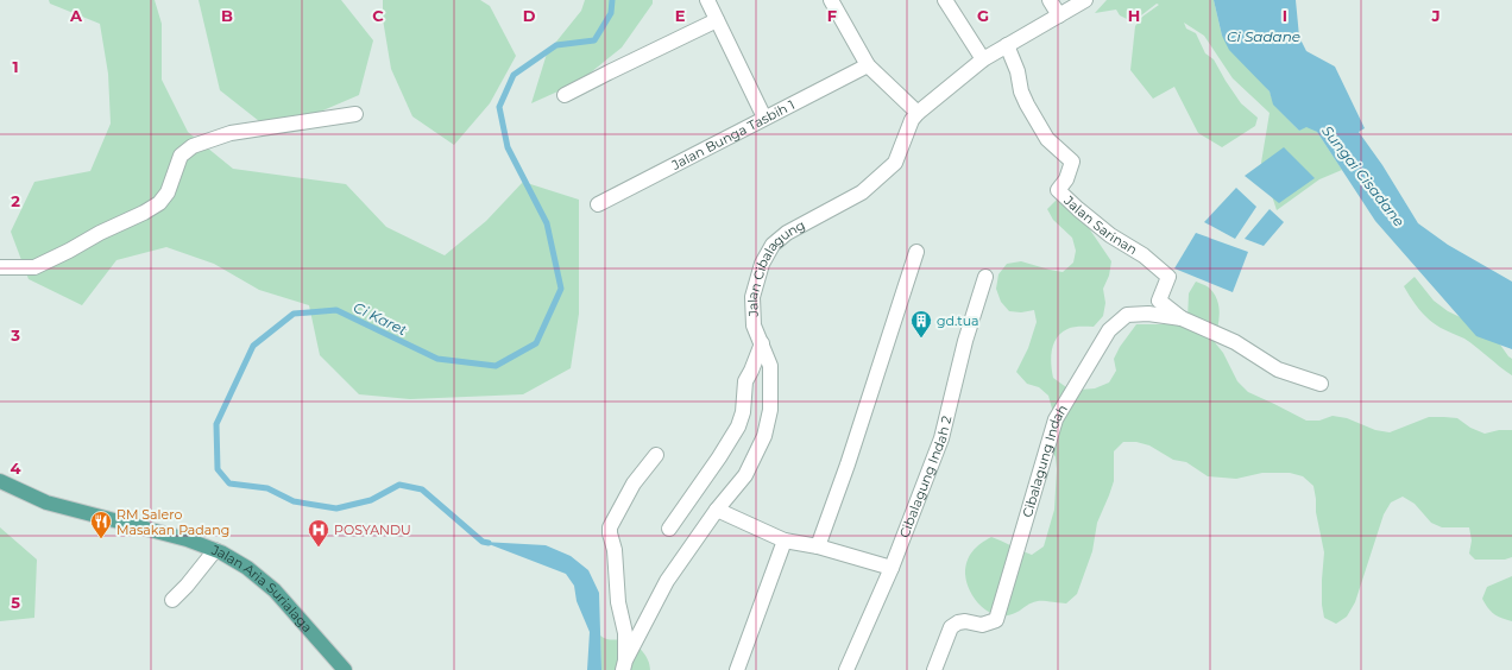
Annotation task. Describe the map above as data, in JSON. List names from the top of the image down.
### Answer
{
  "streets": {
    "main road": ["Jalan Aria Surialaga"],
    "street": [
      "Jalan Bunga Tasbih 1",
      "Jalan Sarinan",
      "Jalan Cibalagung",
      "Cibalagung Indah",
      "Cibalagung Indah 2"
    ]
  },
  "crossings": [
    ["Jalan Sarinan", "Jalan Cibalagung"],
    ["Jalan Sarinan", "Cibalagung Indah"]
  ],
  "water": ["Ci Sadane", "Sungai Cisadane", "Ci Karet"],
  "places": {
    "building": ["gd.tua"],
    "restaurant": ["RM Salero Masakan Padang"],
    "hospital": ["POSYANDU"]
  },
  "grid": {
    "columns": [
      "A",
      "B",
      "C",
      "D",
      "E",
      "F",
      "G",
      "H",
      "I",
      "J"
    ],
    "rows": [
      "1",
      "2",
      "3",
      "4",
      "5"
    ]
  }
}
